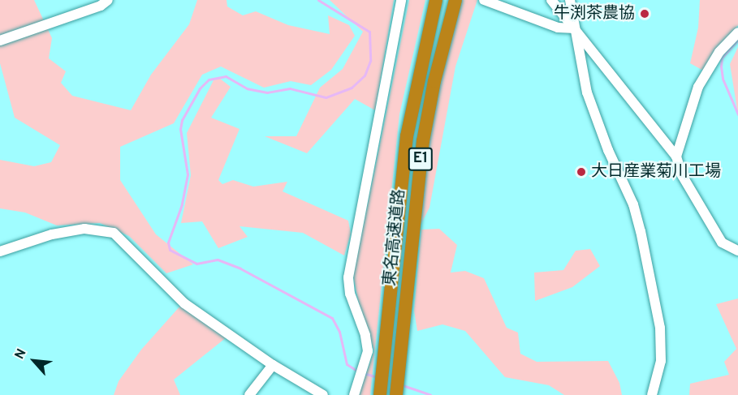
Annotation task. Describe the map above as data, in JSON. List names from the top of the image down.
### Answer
{
  "streets": {
    "highway": ["E1", "東名高速道路"]
  },
  "places": ["牛渕茶農協", "大日産業菊川工場"],
  "north": "top left"
}
